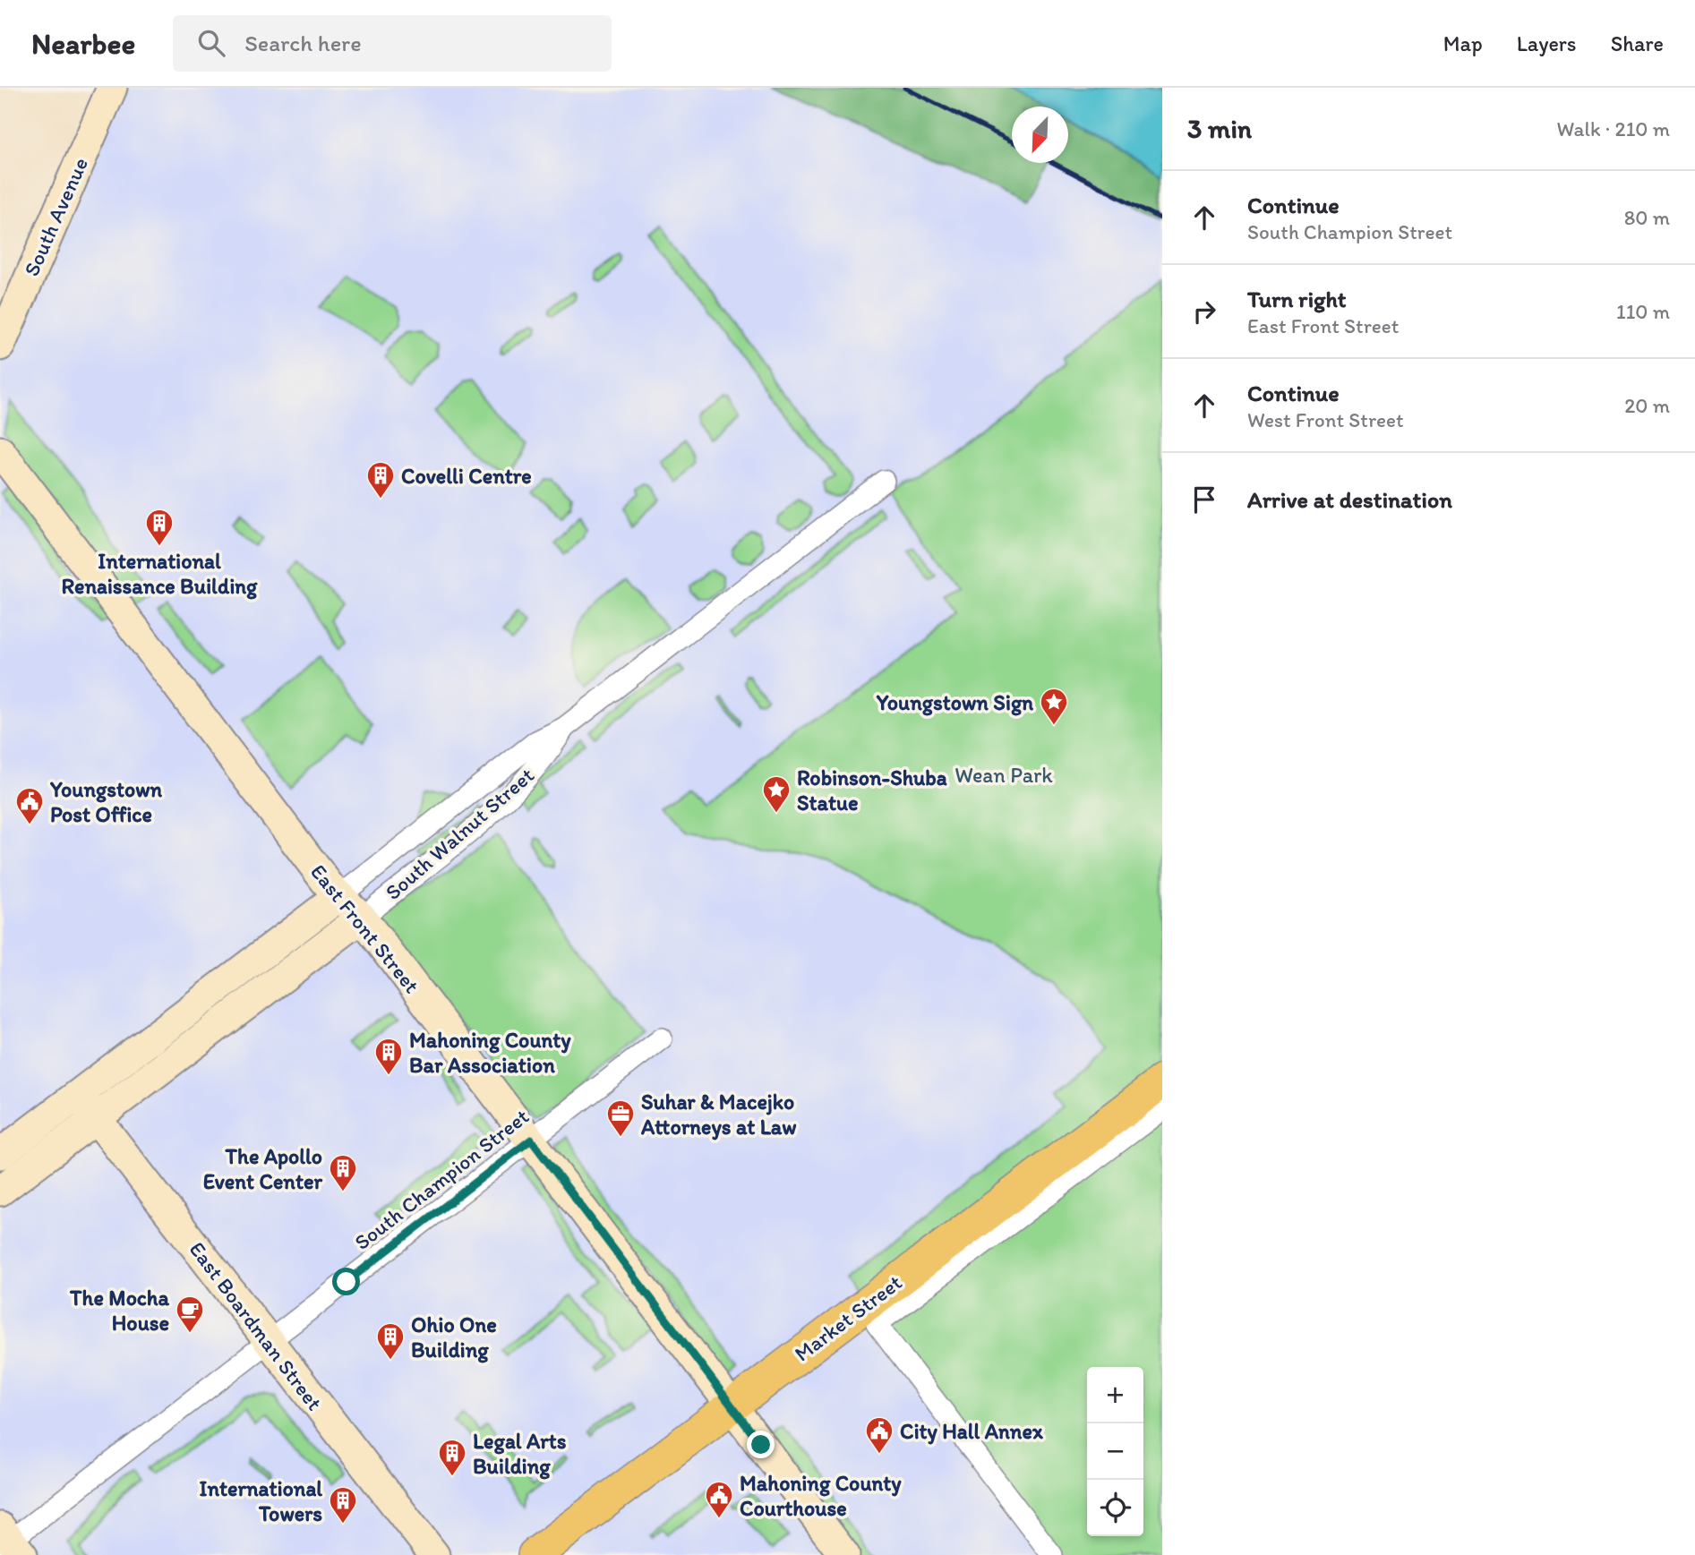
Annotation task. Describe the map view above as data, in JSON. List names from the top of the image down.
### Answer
{
  "streets": {
    "main road": ["Market Street"],
    "street": [
      "South Avenue",
      "South Walnut Street",
      "East Front Street",
      "South Champion Street",
      "East Boardman Street"
    ]
  },
  "crossings": [
    ["South Walnut Street", "East Front Street"],
    ["South Walnut Street", "East Boardman Street"],
    ["East Front Street", "South Champion Street"],
    ["East Front Street", "Market Street"],
    ["South Champion Street", "East Boardman Street"]
  ],
  "parks": ["Wean Park"],
  "places": {
    "building": [
      "Covelli Centre",
      "International Renaissance Building",
      "Mahoning County Bar Association",
      "The Apollo Event Center",
      "Ohio One Building",
      "Legal Arts Building",
      "International Towers"
    ],
    "place": ["Youngstown Sign", "Robinson-Shuba Statue"],
    "public building": ["Youngstown Post Office", "City Hall Annex", "Mahoning County Courthouse"],
    "office": ["Suhar & Macejko Attorneys at Law"],
    "cafe": ["The Mocha House"]
  },
  "north": "bottom left",
  "page": {
    "header": "Nearbee",
    "search": "Search here",
    "nav": ["Map", "Layers", "Share"],
    "heading": ["3 min", "Walk · 210 m"],
    "list": [
      ["Continue", "South Champion Street", "80 m"],
      ["Turn right", "East Front Street", "110 m"],
      ["Continue", "West Front Street", "20 m"],
      "Arrive at destination"
    ],
    "map_buttons": ["+", "−"]
  }
}
